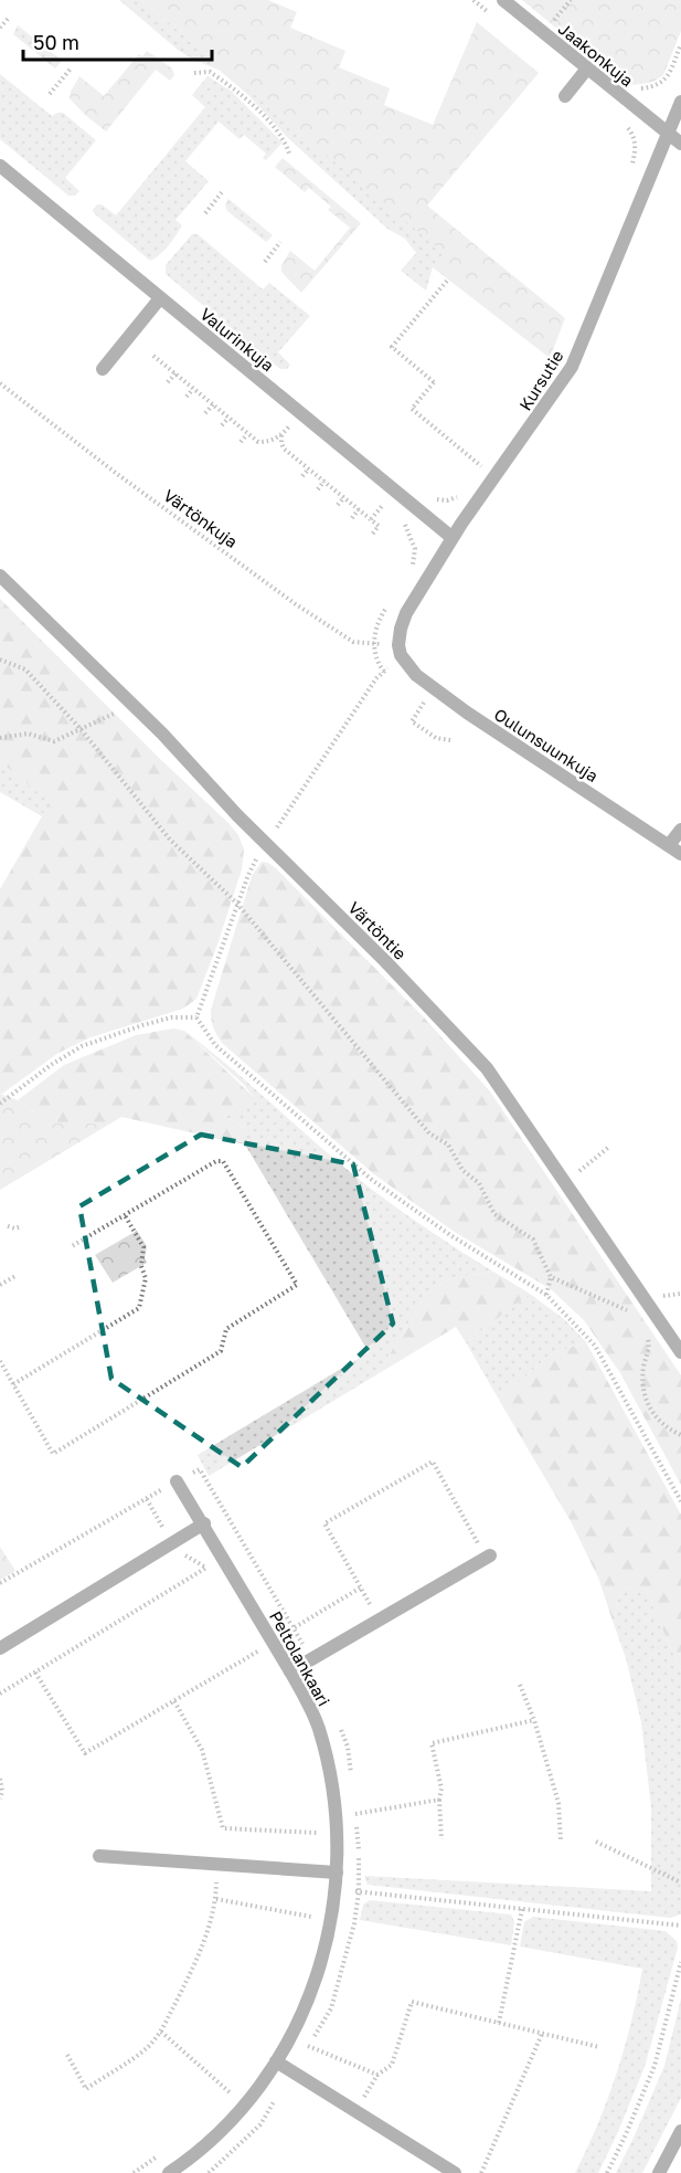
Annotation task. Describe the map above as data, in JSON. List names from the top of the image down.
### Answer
{
  "streets": {
    "street": [
      "Jaakonkuja",
      "Valurinkuja",
      "Kursutie",
      "Oulunsuunkuja",
      "Värtöntie",
      "Peltolankaari"
    ],
    "path": ["Värtönkuja"]
  },
  "crossings": [
    ["Jaakonkuja", "Kursutie"],
    ["Valurinkuja", "Kursutie"],
    ["Kursutie", "Värtönkuja"],
    ["Kursutie", "Oulunsuunkuja"],
    ["Värtönkuja", "Oulunsuunkuja"]
  ],
  "scale_bar": "50 m"
}
